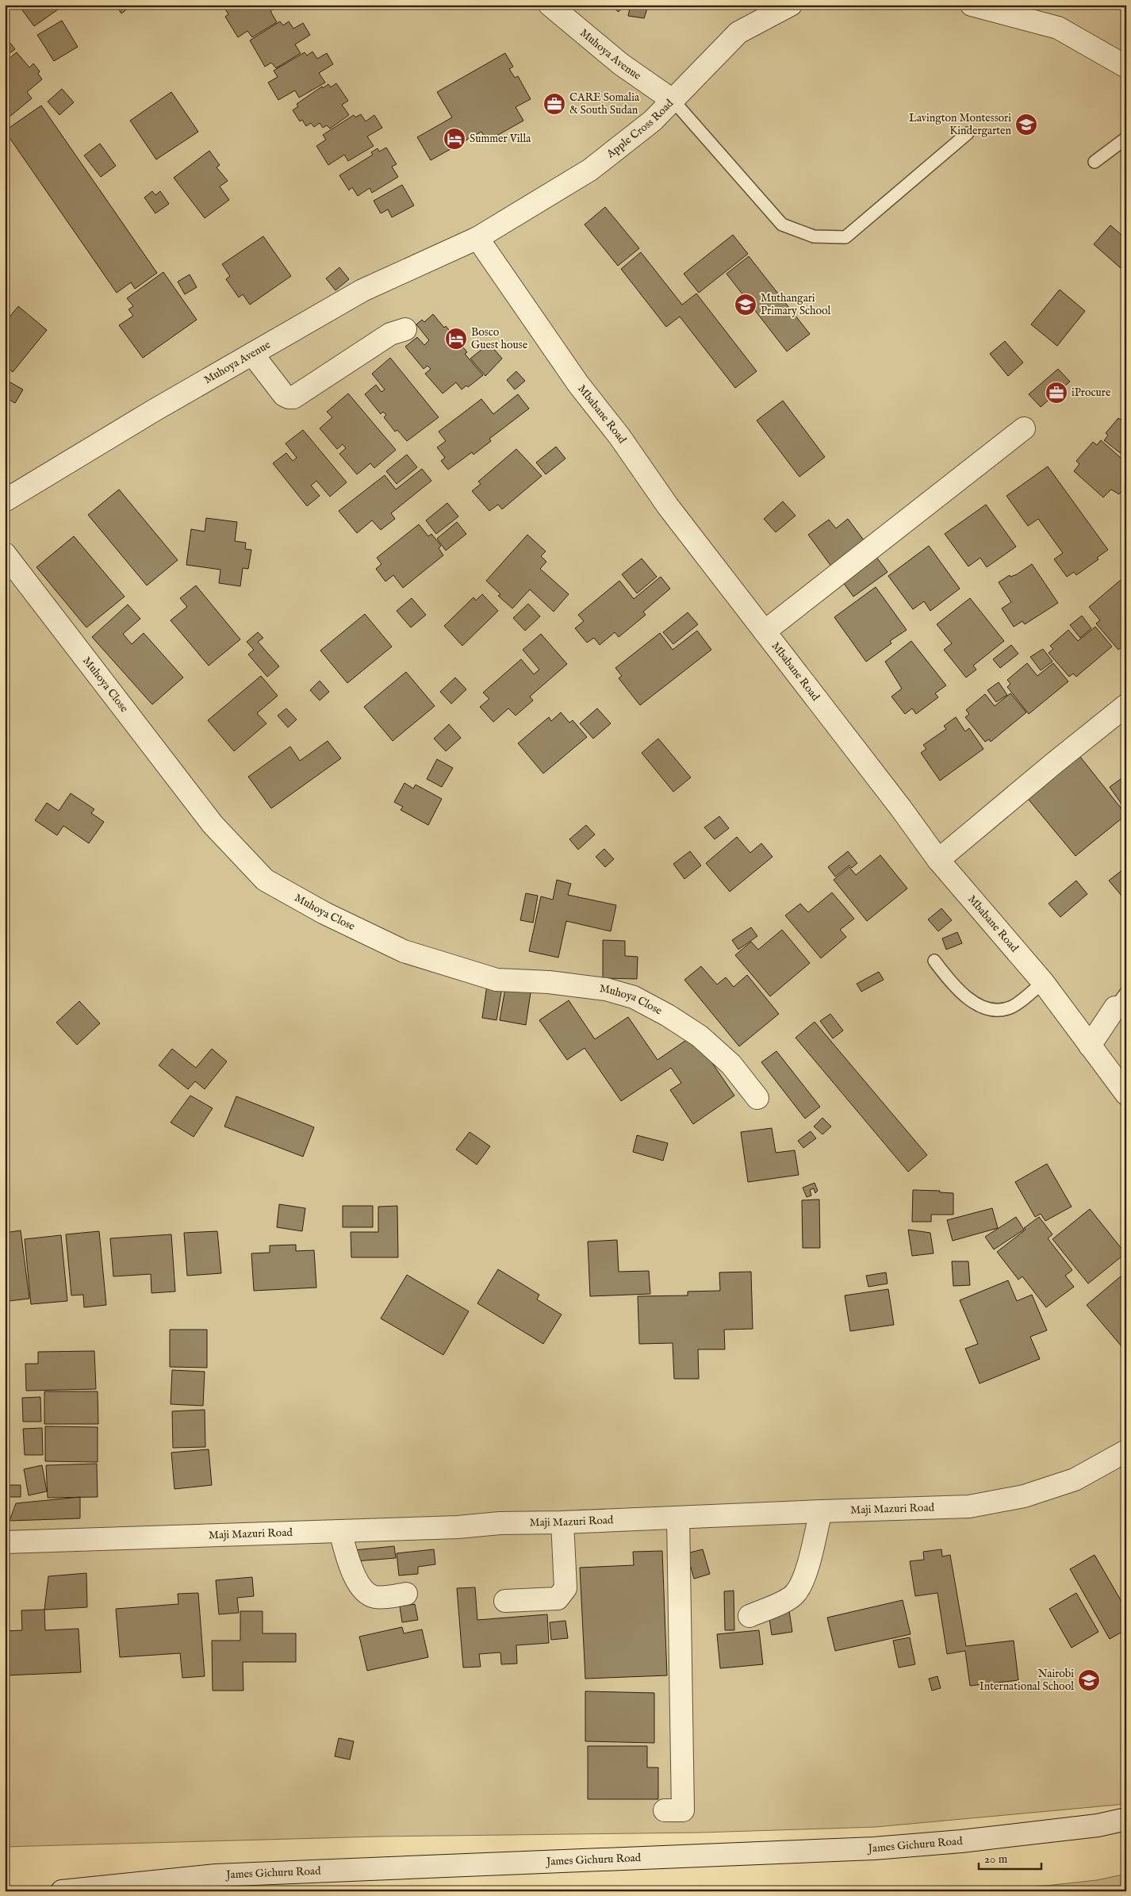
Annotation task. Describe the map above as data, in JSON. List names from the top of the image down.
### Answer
{
  "streets": {
    "street": [
      "Muhoya Avenue",
      "Apple Cross Road",
      "Mbabane Road",
      "Muhoya Close",
      "Maji Mazuri Road",
      "James Gichuru Road"
    ]
  },
  "crossings": [
    ["Muhoya Avenue", "Apple Cross Road"],
    ["Muhoya Avenue", "Mbabane Road"],
    ["Apple Cross Road", "Mbabane Road"]
  ],
  "places": {
    "office": ["CARE Somalia & South Sudan", "iProcure"],
    "school or university": ["Lavington Montessori Kindergarten", "Muthangari Primary School", "Nairobi International School"],
    "hotel": ["Summer Villa", "Bosco Guest house"]
  },
  "scale_bar": "20 m"
}
